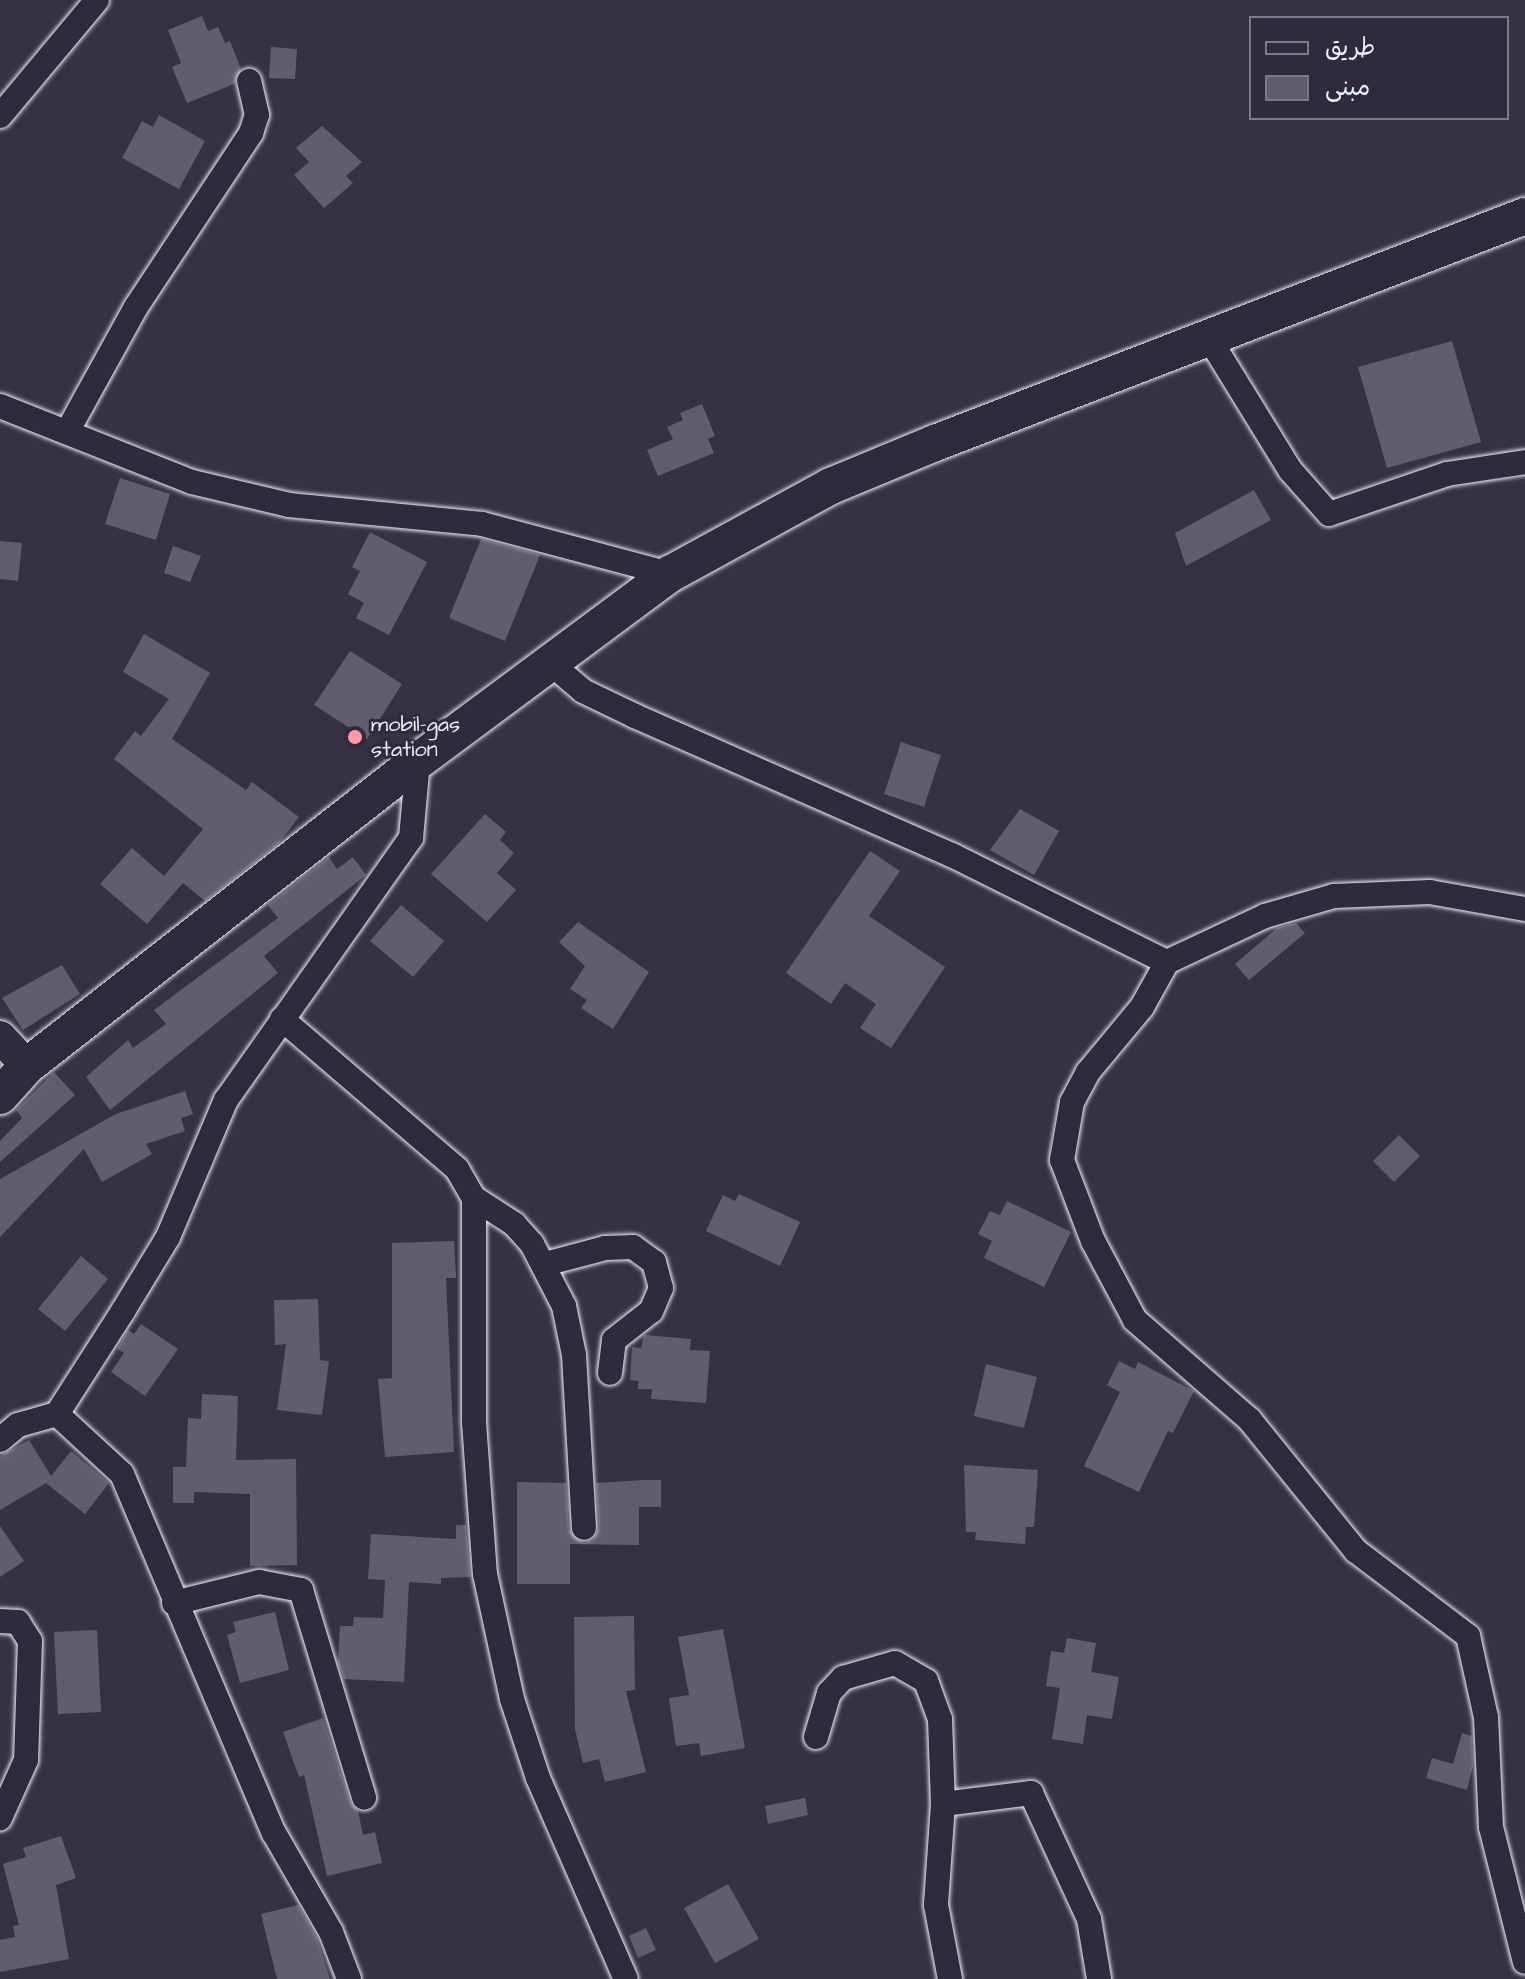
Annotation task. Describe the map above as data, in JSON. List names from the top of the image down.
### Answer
{
  "places": ["mobil-gas station"],
  "legend": ["طريق", "مبنى"]
}
